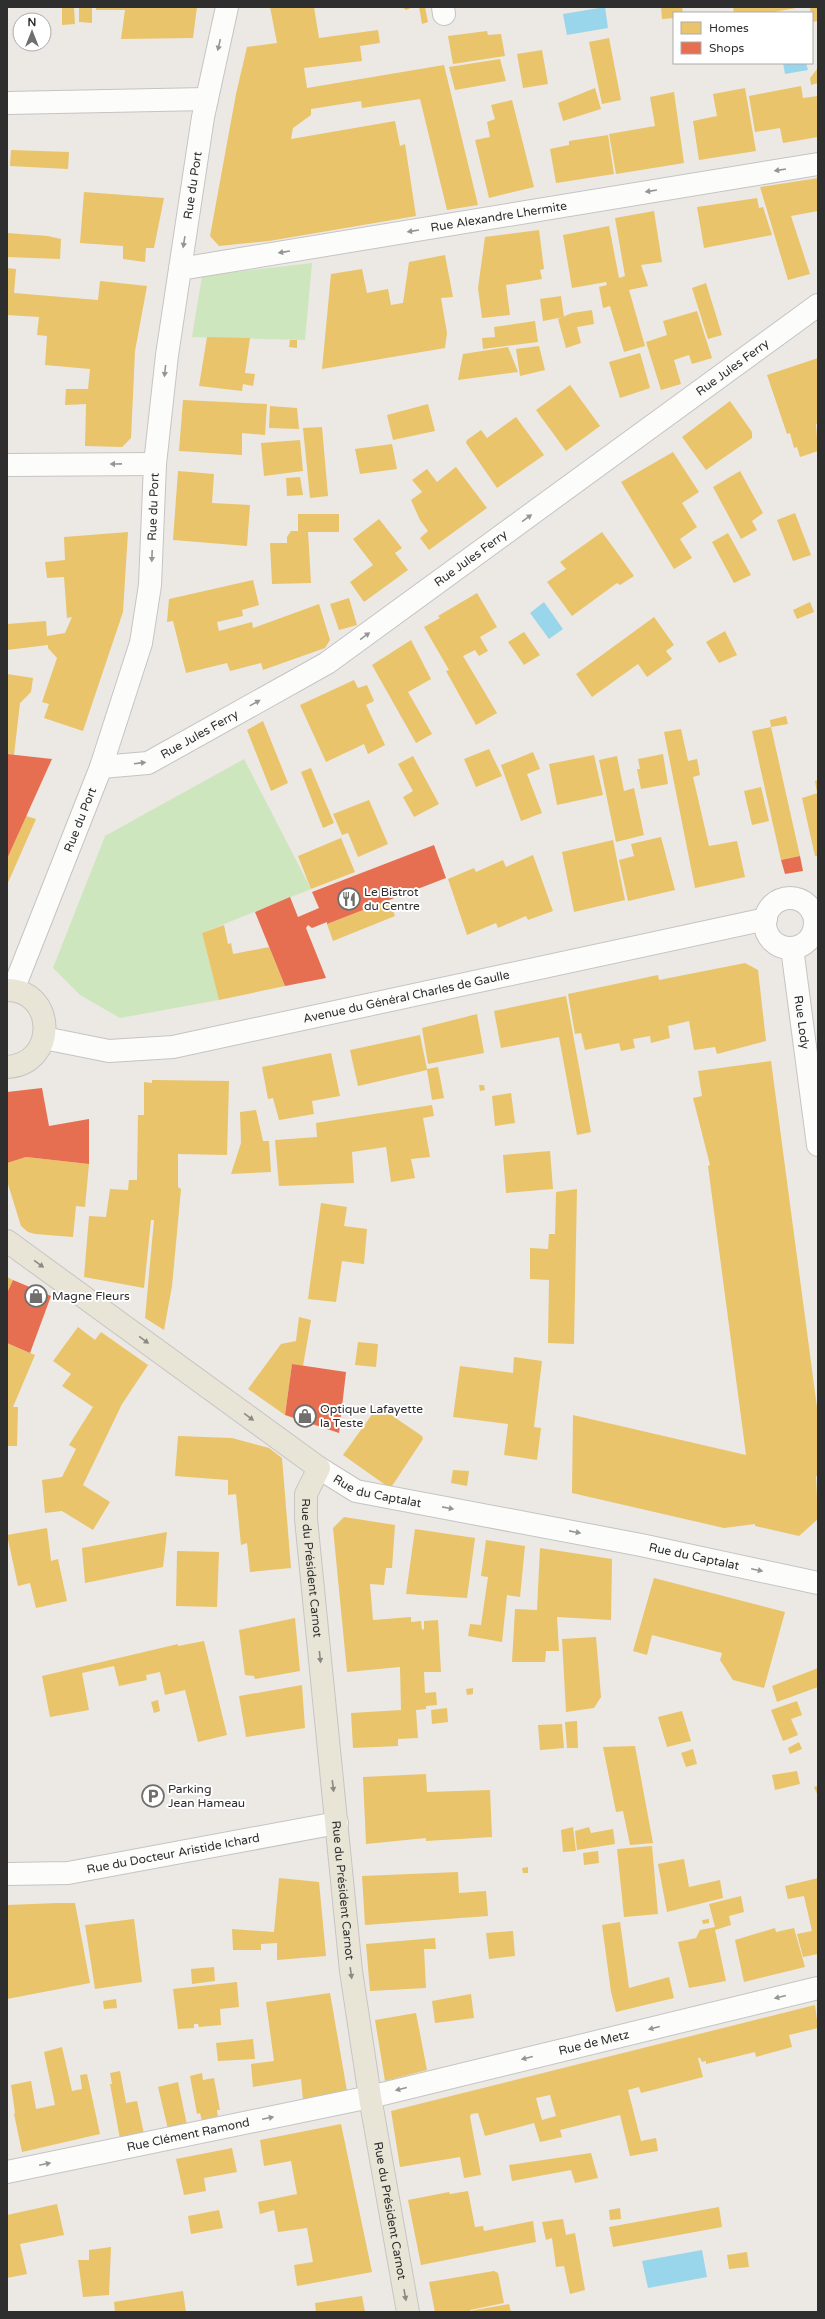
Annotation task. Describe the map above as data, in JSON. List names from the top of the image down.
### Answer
{
  "streets": {
    "main road": ["Rue du Captalat", "Rue du Président Carnot"],
    "street": [
      "Rue du Port",
      "Rue Alexandre Lhermite",
      "Rue Jules Ferry",
      "Avenue du Général Charles de Gaulle",
      "Rue Lody",
      "Rue du Docteur Aristide Ichard",
      "Rue de Metz",
      "Rue Clément Ramond"
    ]
  },
  "crossings": [
    ["Rue du Port", "Rue Alexandre Lhermite"],
    ["Rue du Port", "Rue Jules Ferry"],
    ["Avenue du Général Charles de Gaulle", "Rue Lody"],
    ["Rue du Captalat", "Rue du Président Carnot"],
    ["Rue du Président Carnot", "Rue du Docteur Aristide Ichard"],
    ["Rue du Président Carnot", "Rue de Metz"],
    ["Rue du Président Carnot", "Rue Clément Ramond"],
    ["Rue de Metz", "Rue Clément Ramond"]
  ],
  "one_way": [
    "Rue du Port",
    "Rue Alexandre Lhermite",
    "Rue Jules Ferry",
    "Rue du Captalat",
    "Rue du Président Carnot",
    "Rue de Metz",
    "Rue Clément Ramond"
  ],
  "places": {
    "restaurant": ["Le Bistrot du Centre"],
    "shop": ["Magne Fleurs", "Optique Lafayette la Teste"],
    "parking": ["Parking Jean Hameau"]
  },
  "legend": ["Homes", "Shops"],
  "north": "top"
}
